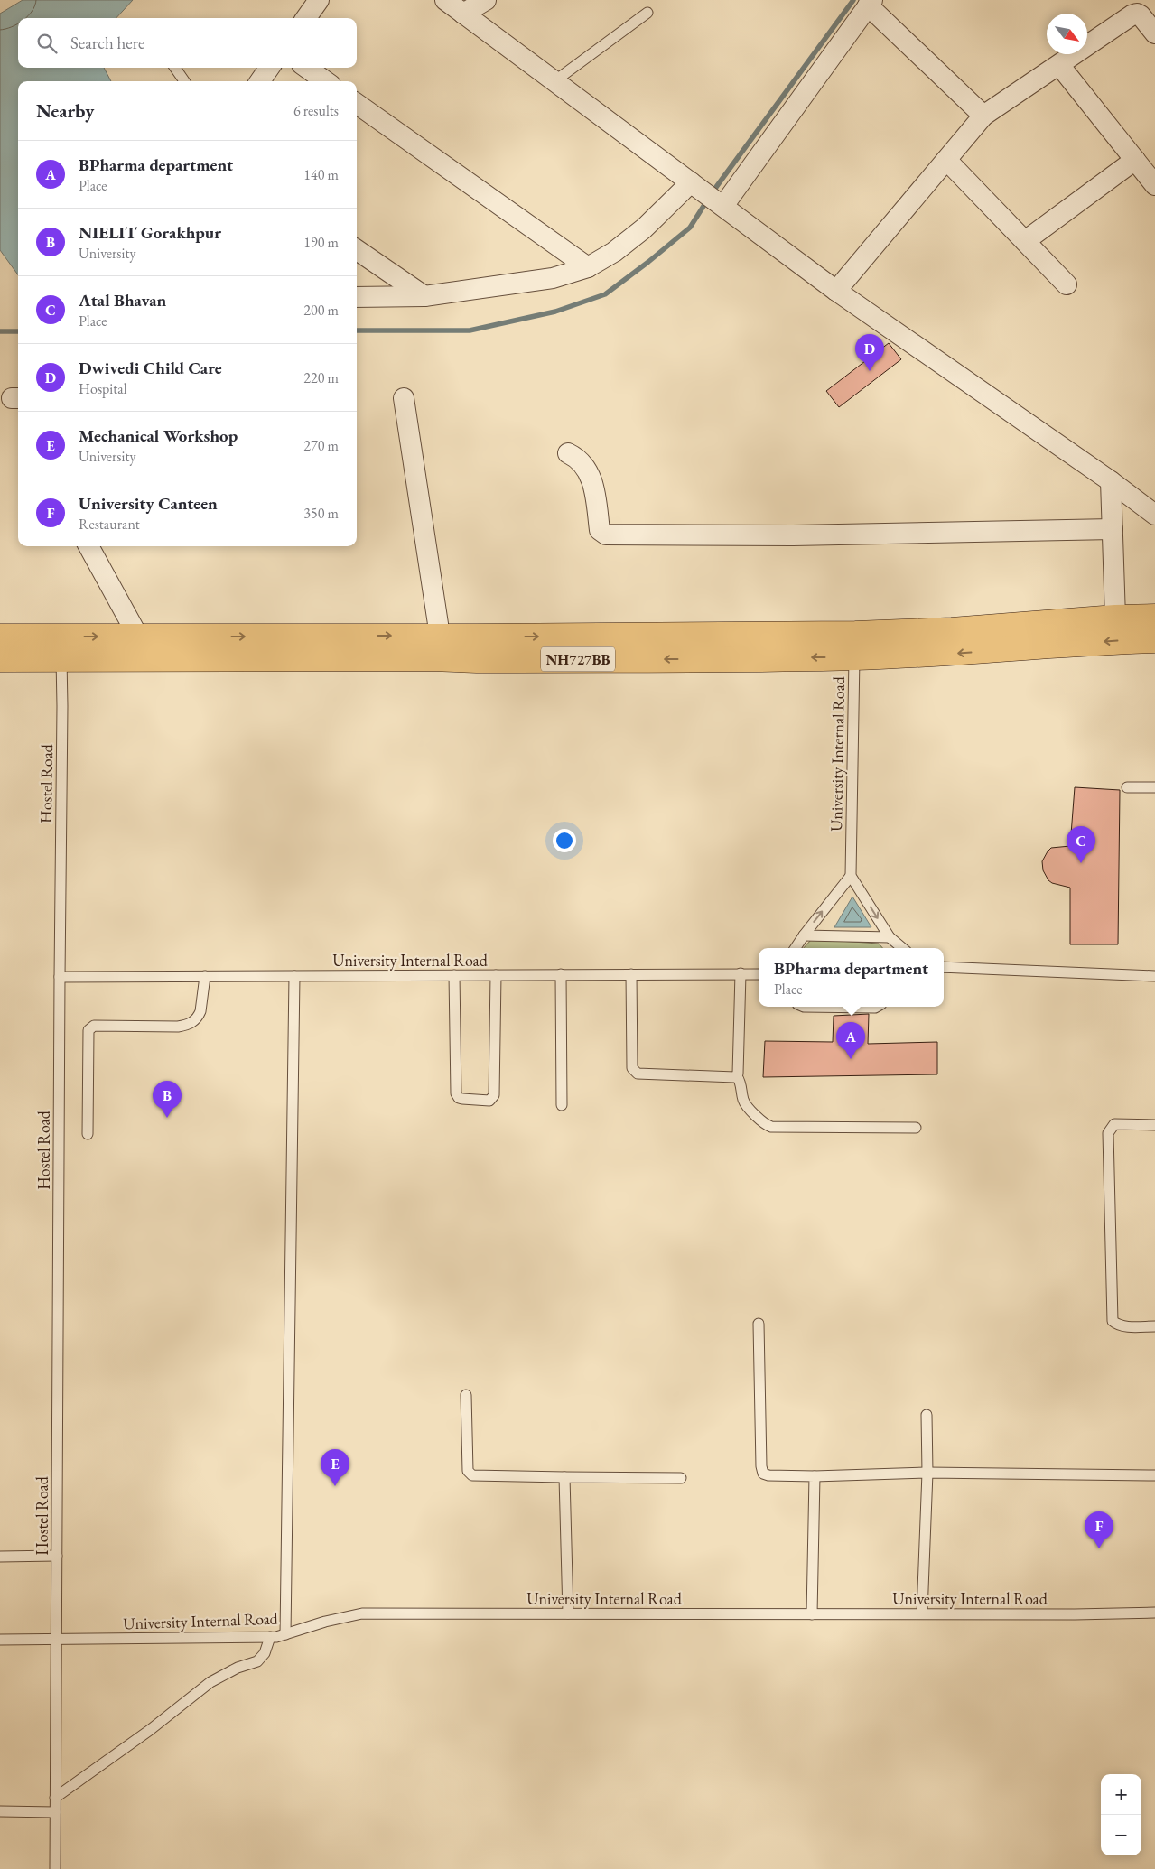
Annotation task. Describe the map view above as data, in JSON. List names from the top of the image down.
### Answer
{
  "streets": {
    "highway": ["NH727BB"],
    "lane": ["University Internal Road", "Hostel Road"]
  },
  "crossings": [
    ["NH727BB", "University Internal Road"],
    ["NH727BB", "Hostel Road"],
    ["University Internal Road", "Hostel Road"]
  ],
  "north": "bottom right",
  "page": {
    "search": "Search here",
    "heading": ["Nearby", "6 results"],
    "list": [
      {
        "mark": "A",
        "name": "BPharma department",
        "note": "Place",
        "value": "140 m"
      },
      {
        "mark": "B",
        "name": "NIELIT Gorakhpur",
        "note": "University",
        "value": "190 m"
      },
      {
        "mark": "C",
        "name": "Atal Bhavan",
        "note": "Place",
        "value": "200 m"
      },
      {
        "mark": "D",
        "name": "Dwivedi Child Care",
        "note": "Hospital",
        "value": "220 m"
      },
      {
        "mark": "E",
        "name": "Mechanical Workshop",
        "note": "University",
        "value": "270 m"
      },
      {
        "mark": "F",
        "name": "University Canteen",
        "note": "Restaurant",
        "value": "350 m"
      }
    ],
    "pins": [
      "D",
      "C",
      "A",
      "B",
      "E",
      "F"
    ],
    "popup": ["BPharma department", "Place"],
    "map_buttons": ["+", "−"]
  }
}
